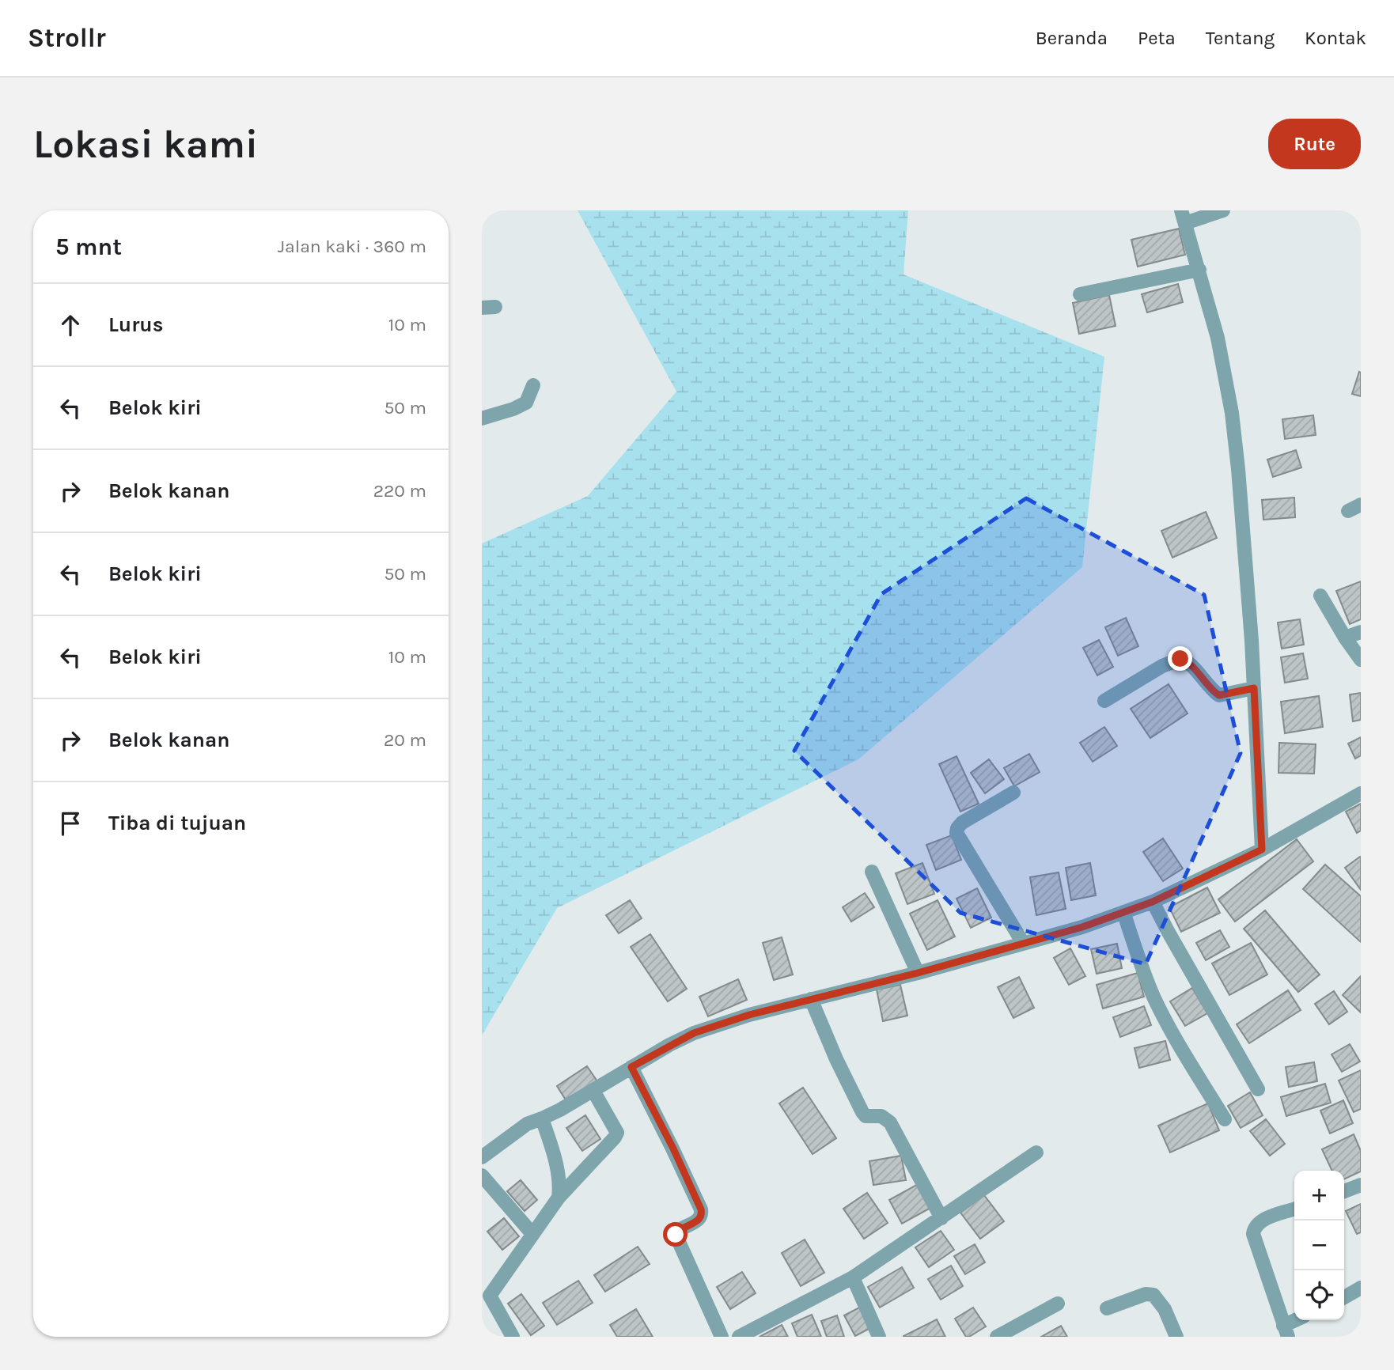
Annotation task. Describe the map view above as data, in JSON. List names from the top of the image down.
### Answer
{
  "page": {
    "header": "Strollr",
    "nav": [
      "Beranda",
      "Peta",
      "Tentang",
      "Kontak"
    ],
    "buttons": "Rute",
    "title": "Lokasi kami",
    "heading": ["5 mnt", "Jalan kaki · 360 m"],
    "list": [
      ["Lurus", "10 m"],
      ["Belok kiri", "50 m"],
      ["Belok kanan", "220 m"],
      ["Belok kiri", "50 m"],
      ["Belok kiri", "10 m"],
      ["Belok kanan", "20 m"],
      "Tiba di tujuan"
    ],
    "map_buttons": ["+", "−"]
  }
}
